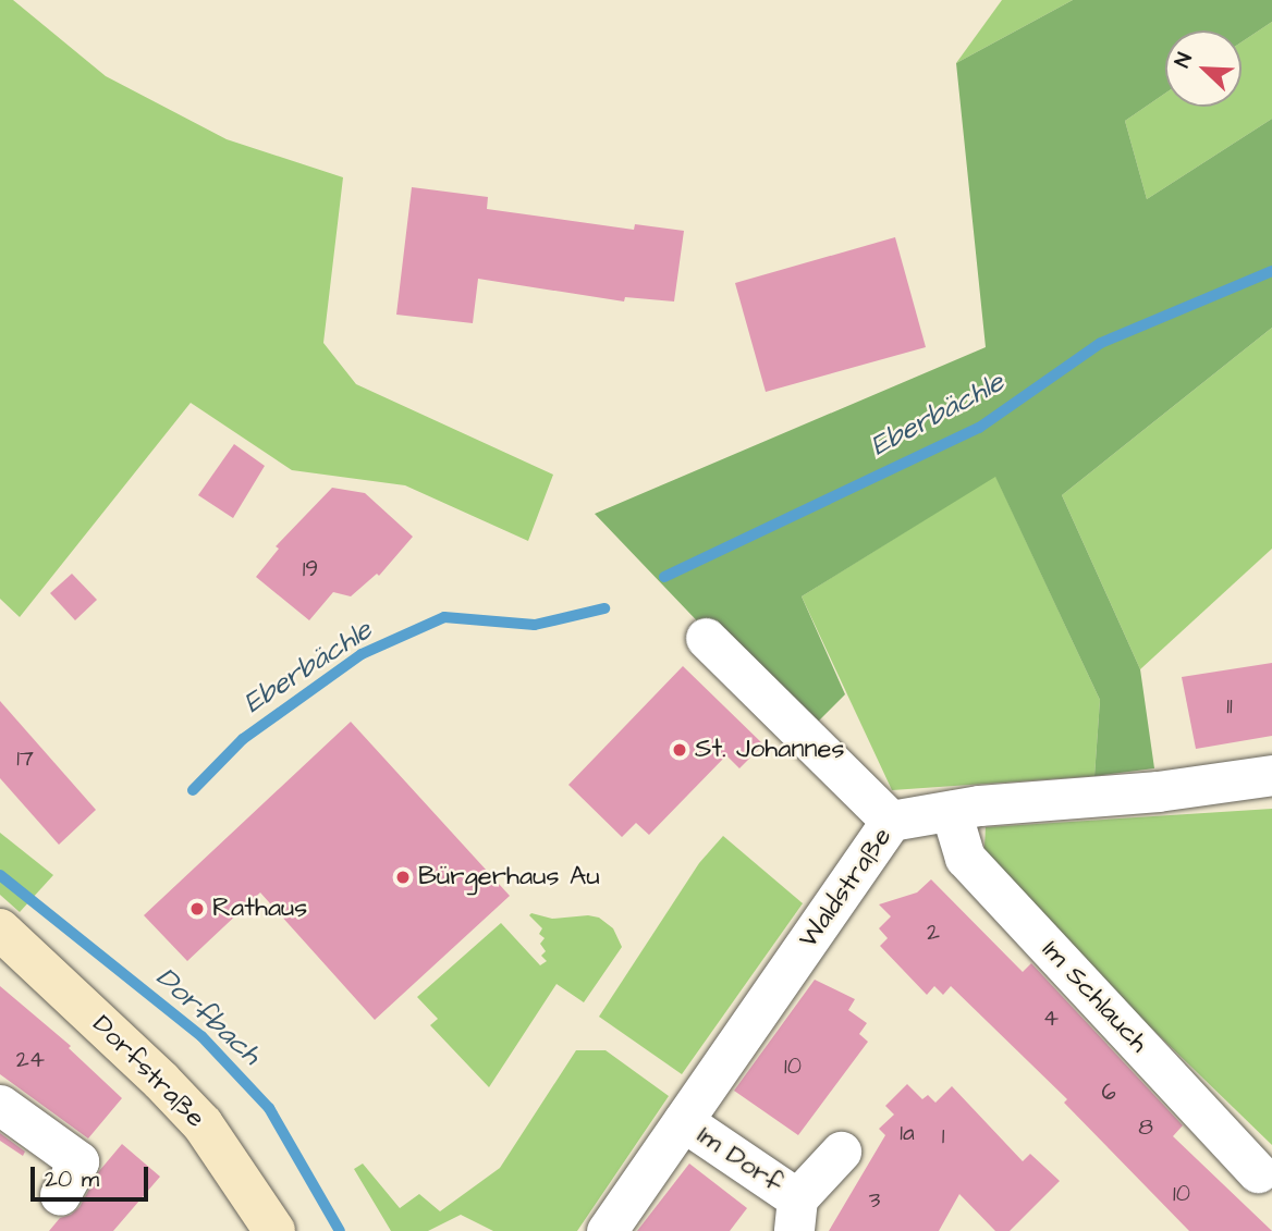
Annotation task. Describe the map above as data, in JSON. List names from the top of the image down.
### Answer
{
  "streets": {
    "main road": ["Dorfstraße"],
    "street": ["Waldstraße", "Im Schlauch", "Im Dorf"]
  },
  "crossings": [
    ["Waldstraße", "Im Schlauch"],
    ["Waldstraße", "Im Dorf"]
  ],
  "water": ["Eberbächle", "Dorfbach"],
  "places": ["St. Johannes", "Bürgerhaus Au", "Rathaus"],
  "house_numbers": [
    "19",
    "11",
    "17",
    "2",
    "4",
    "24",
    "10",
    "6",
    "8",
    "1a",
    "1",
    "10",
    "3"
  ],
  "scale_bar": "20 m",
  "north": "top left"
}
